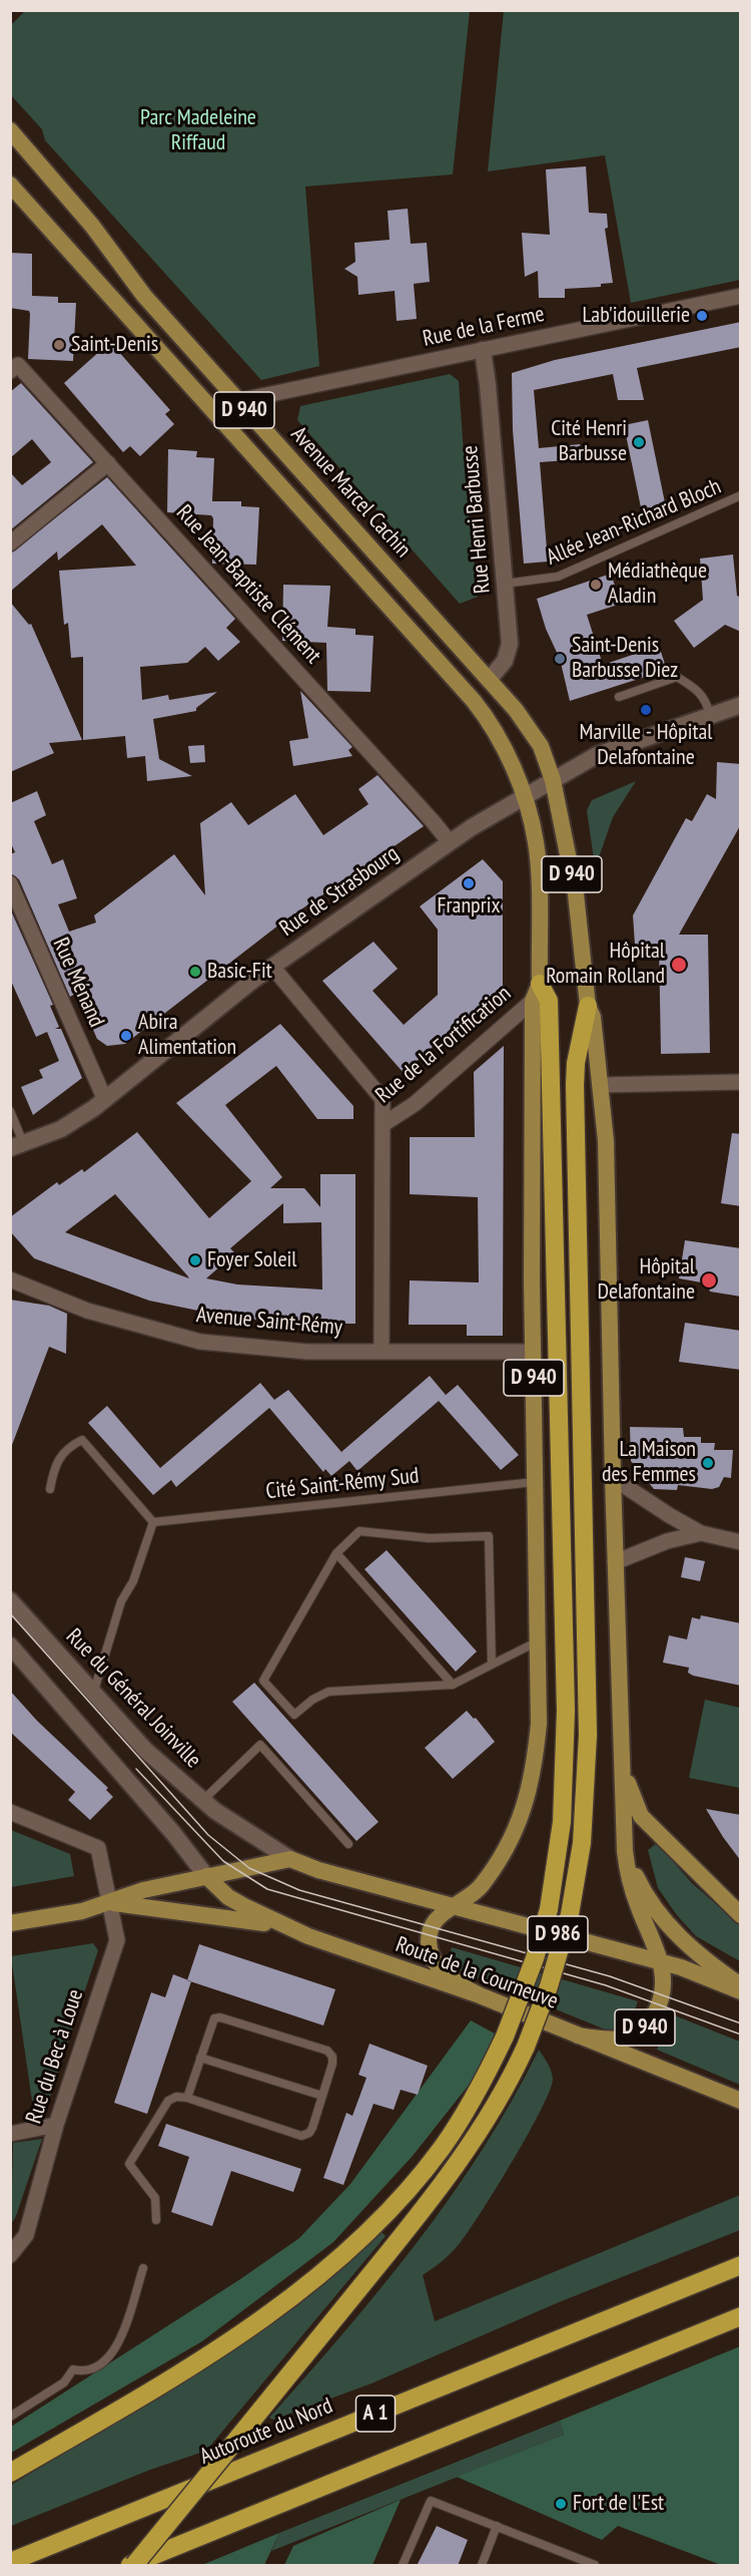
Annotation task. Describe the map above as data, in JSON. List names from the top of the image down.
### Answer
{
  "streets": {
    "highway": ["A 1", "Autoroute du Nord"],
    "main road": [
      "D 940",
      "Avenue Marcel Cachin",
      "D 986",
      "Route de la Courneuve"
    ],
    "street": [
      "Rue de la Ferme",
      "Rue Henri Barbusse",
      "Rue Jean-Baptiste Clément",
      "Rue de Strasbourg",
      "Rue Ménand",
      "Rue de la Fortification",
      "Avenue Saint-Rémy",
      "Rue du Général Joinville",
      "Rue du Bec à Loue"
    ],
    "lane": ["Allée Jean-Richard Bloch", "Cité Saint-Rémy Sud"]
  },
  "crossings": [
    ["Rue de la Ferme", "Avenue Marcel Cachin"],
    ["Rue de la Ferme", "Rue Henri Barbusse"],
    ["D 940", "Avenue Marcel Cachin"],
    ["D 940", "Rue de Strasbourg"],
    ["D 940", "Rue de la Fortification"],
    ["D 940", "Avenue Saint-Rémy"],
    ["D 940", "Cité Saint-Rémy Sud"],
    ["D 940", "D 986"],
    ["D 940", "Route de la Courneuve"],
    ["Avenue Marcel Cachin", "Rue Henri Barbusse"],
    ["Avenue Marcel Cachin", "Rue de Strasbourg"],
    ["Rue Henri Barbusse", "Allée Jean-Richard Bloch"],
    ["Rue Jean-Baptiste Clément", "Rue de Strasbourg"],
    ["Rue de Strasbourg", "Rue Ménand"],
    ["Rue du Général Joinville", "D 986"]
  ],
  "parks": ["Parc Madeleine Riffaud"],
  "places": [
    "Lab'idouillerie",
    "Saint-Denis",
    "Cité Henri Barbusse",
    "Médiathèque Aladin",
    "Saint-Denis Barbusse Diez",
    "Marville - Hôpital Delafontaine",
    "Franprix",
    "Hôpital Romain Rolland",
    "Basic-Fit",
    "Abira Alimentation",
    "Foyer Soleil",
    "Hôpital Delafontaine",
    "La Maison des Femmes",
    "Fort de l'Est"
  ]
}
